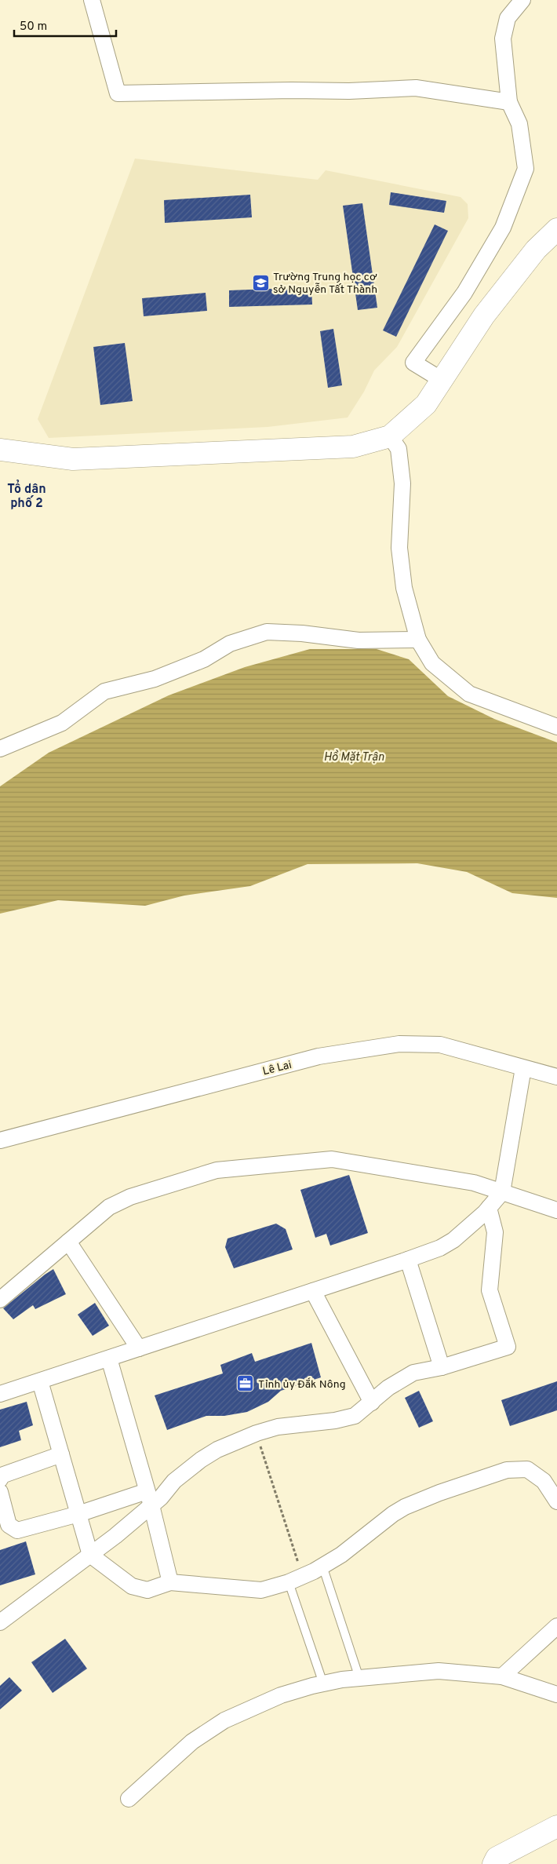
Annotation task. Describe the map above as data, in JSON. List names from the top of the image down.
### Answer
{
  "streets": {
    "street": ["Lê Lai"]
  },
  "districts": ["Tổ dân phố 2"],
  "water": ["Hồ Mặt Trận"],
  "places": {
    "school or university": ["Trường Trung học cơ sở Nguyễn Tất Thành"],
    "office": ["Tỉnh ủy Đắk Nông"]
  },
  "scale_bar": "50 m"
}
